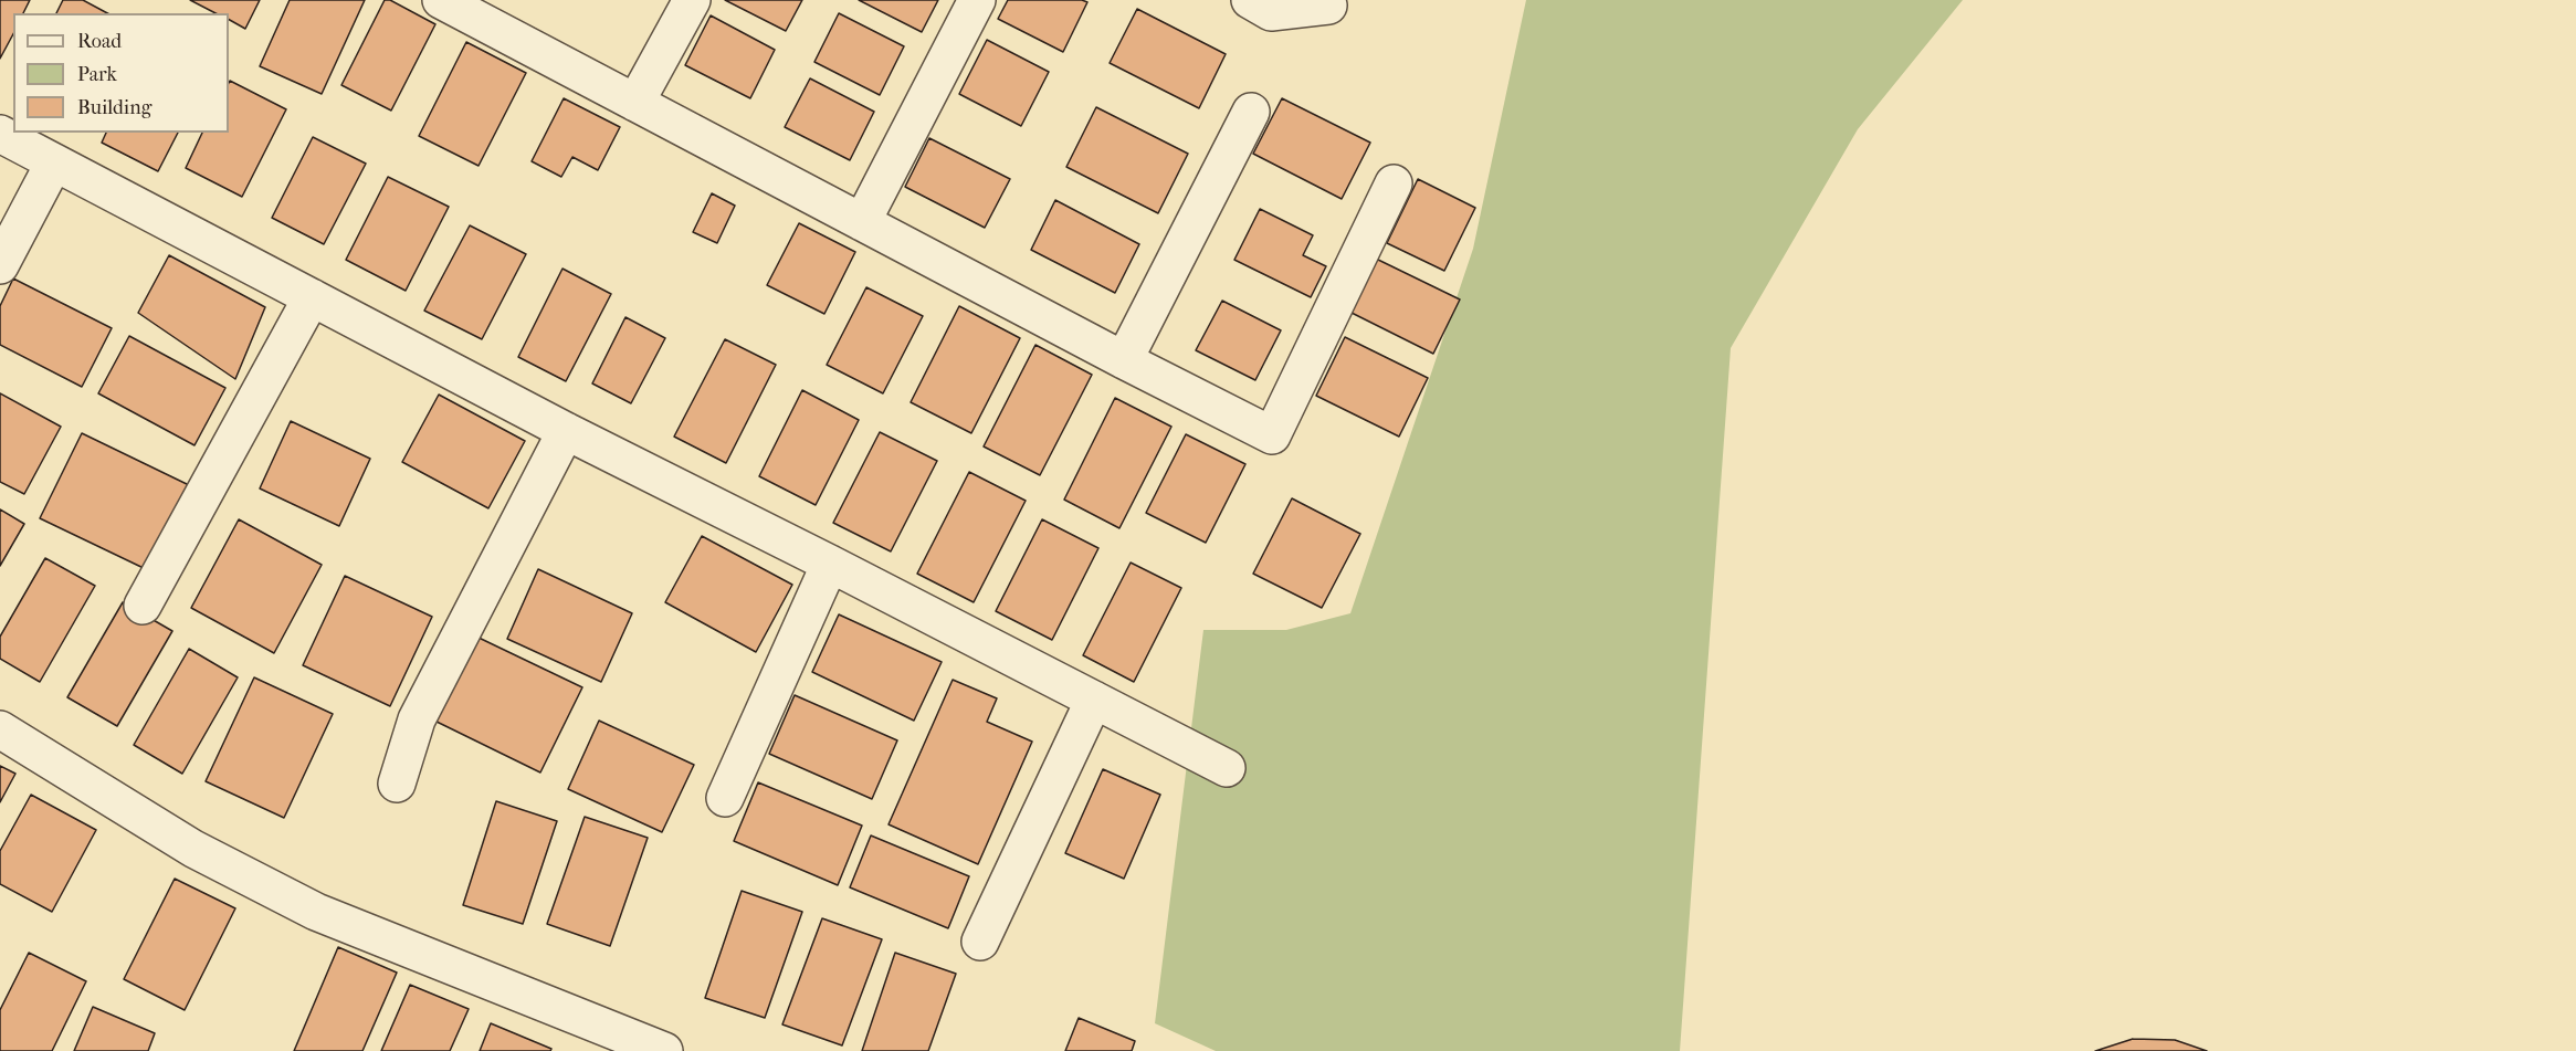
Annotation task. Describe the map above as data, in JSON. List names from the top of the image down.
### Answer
{
  "legend": ["Road", "Park", "Building"]
}
